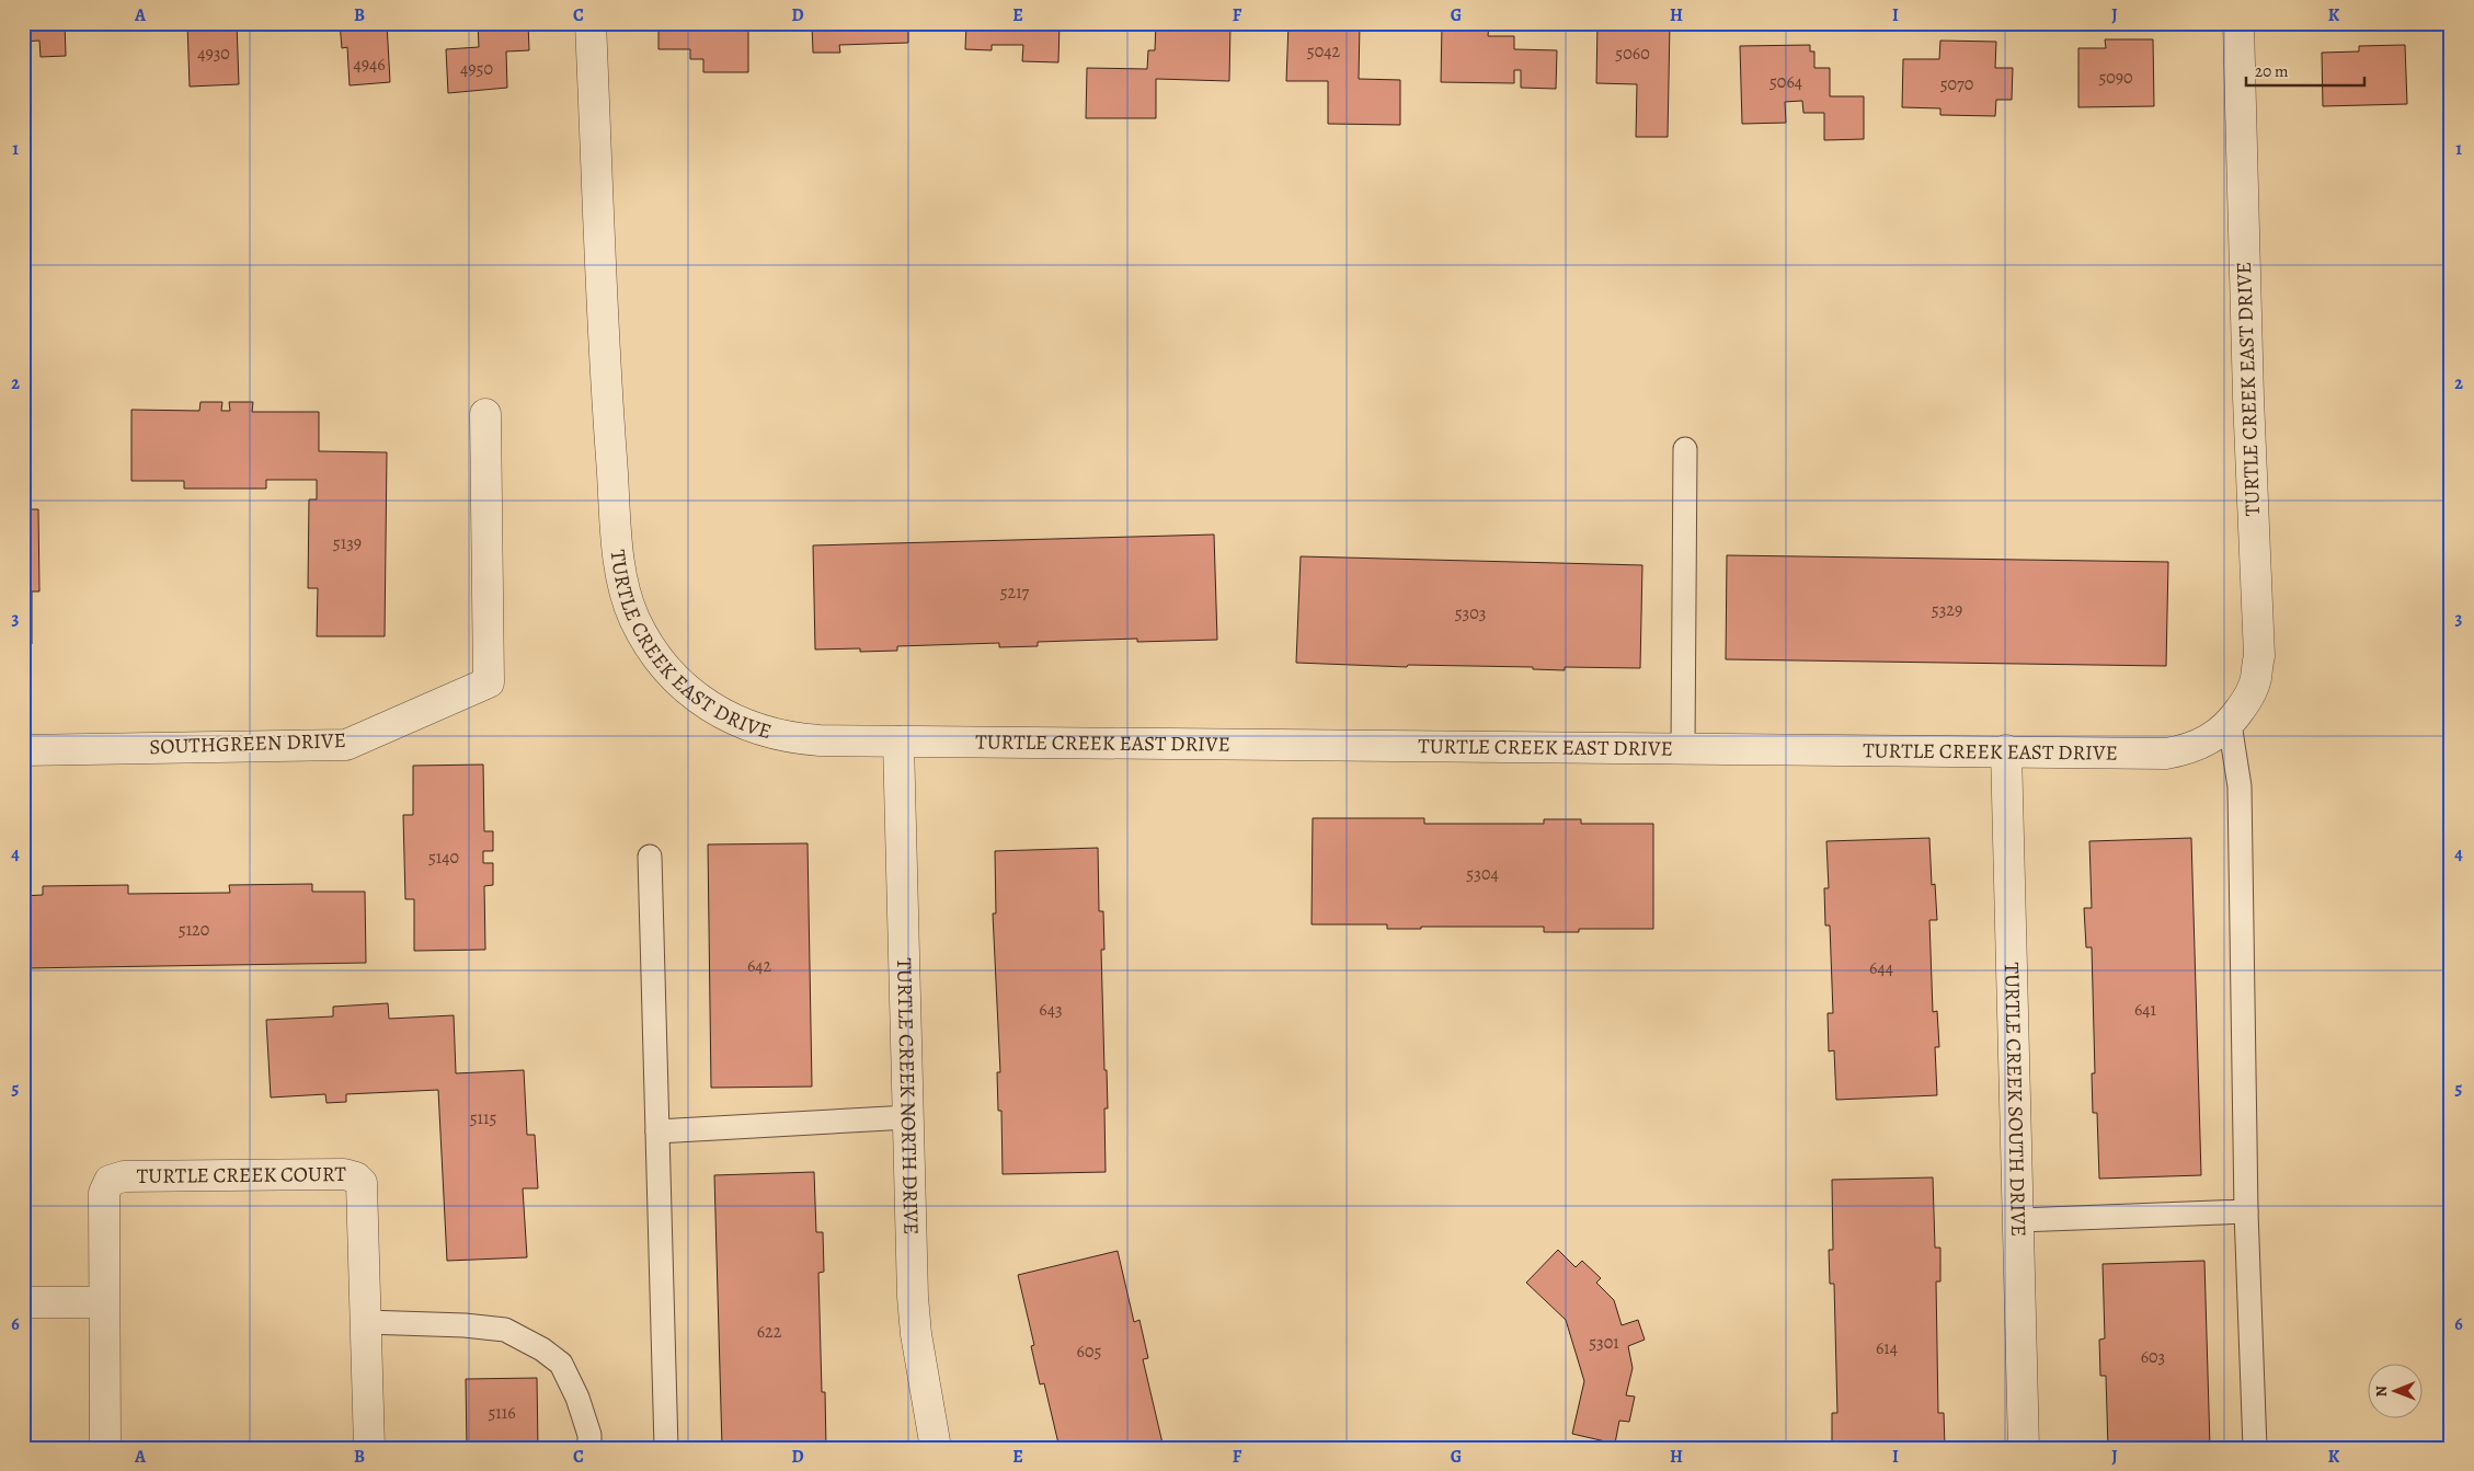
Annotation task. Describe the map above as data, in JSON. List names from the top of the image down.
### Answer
{
  "streets": {
    "street": [
      "TURTLE CREEK EAST DRIVE",
      "SOUTHGREEN DRIVE",
      "TURTLE CREEK NORTH DRIVE",
      "TURTLE CREEK SOUTH DRIVE",
      "TURTLE CREEK COURT"
    ]
  },
  "crossings": [
    ["TURTLE CREEK EAST DRIVE", "TURTLE CREEK NORTH DRIVE"],
    ["TURTLE CREEK EAST DRIVE", "TURTLE CREEK SOUTH DRIVE"]
  ],
  "house_numbers": [
    "5042",
    "4930",
    "5060",
    "4946",
    "4950",
    "5090",
    "5064",
    "5070",
    "5139",
    "5217",
    "5329",
    "5303",
    "5140",
    "5304",
    "5120",
    "642",
    "644",
    "643",
    "641",
    "5115",
    "622",
    "5301",
    "614",
    "605",
    "603",
    "5116"
  ],
  "scale_bar": "20 m",
  "north": "left",
  "grid": {
    "columns": [
      "A",
      "B",
      "C",
      "D",
      "E",
      "F",
      "G",
      "H",
      "I",
      "J",
      "K"
    ],
    "rows": [
      "1",
      "2",
      "3",
      "4",
      "5",
      "6"
    ]
  }
}
